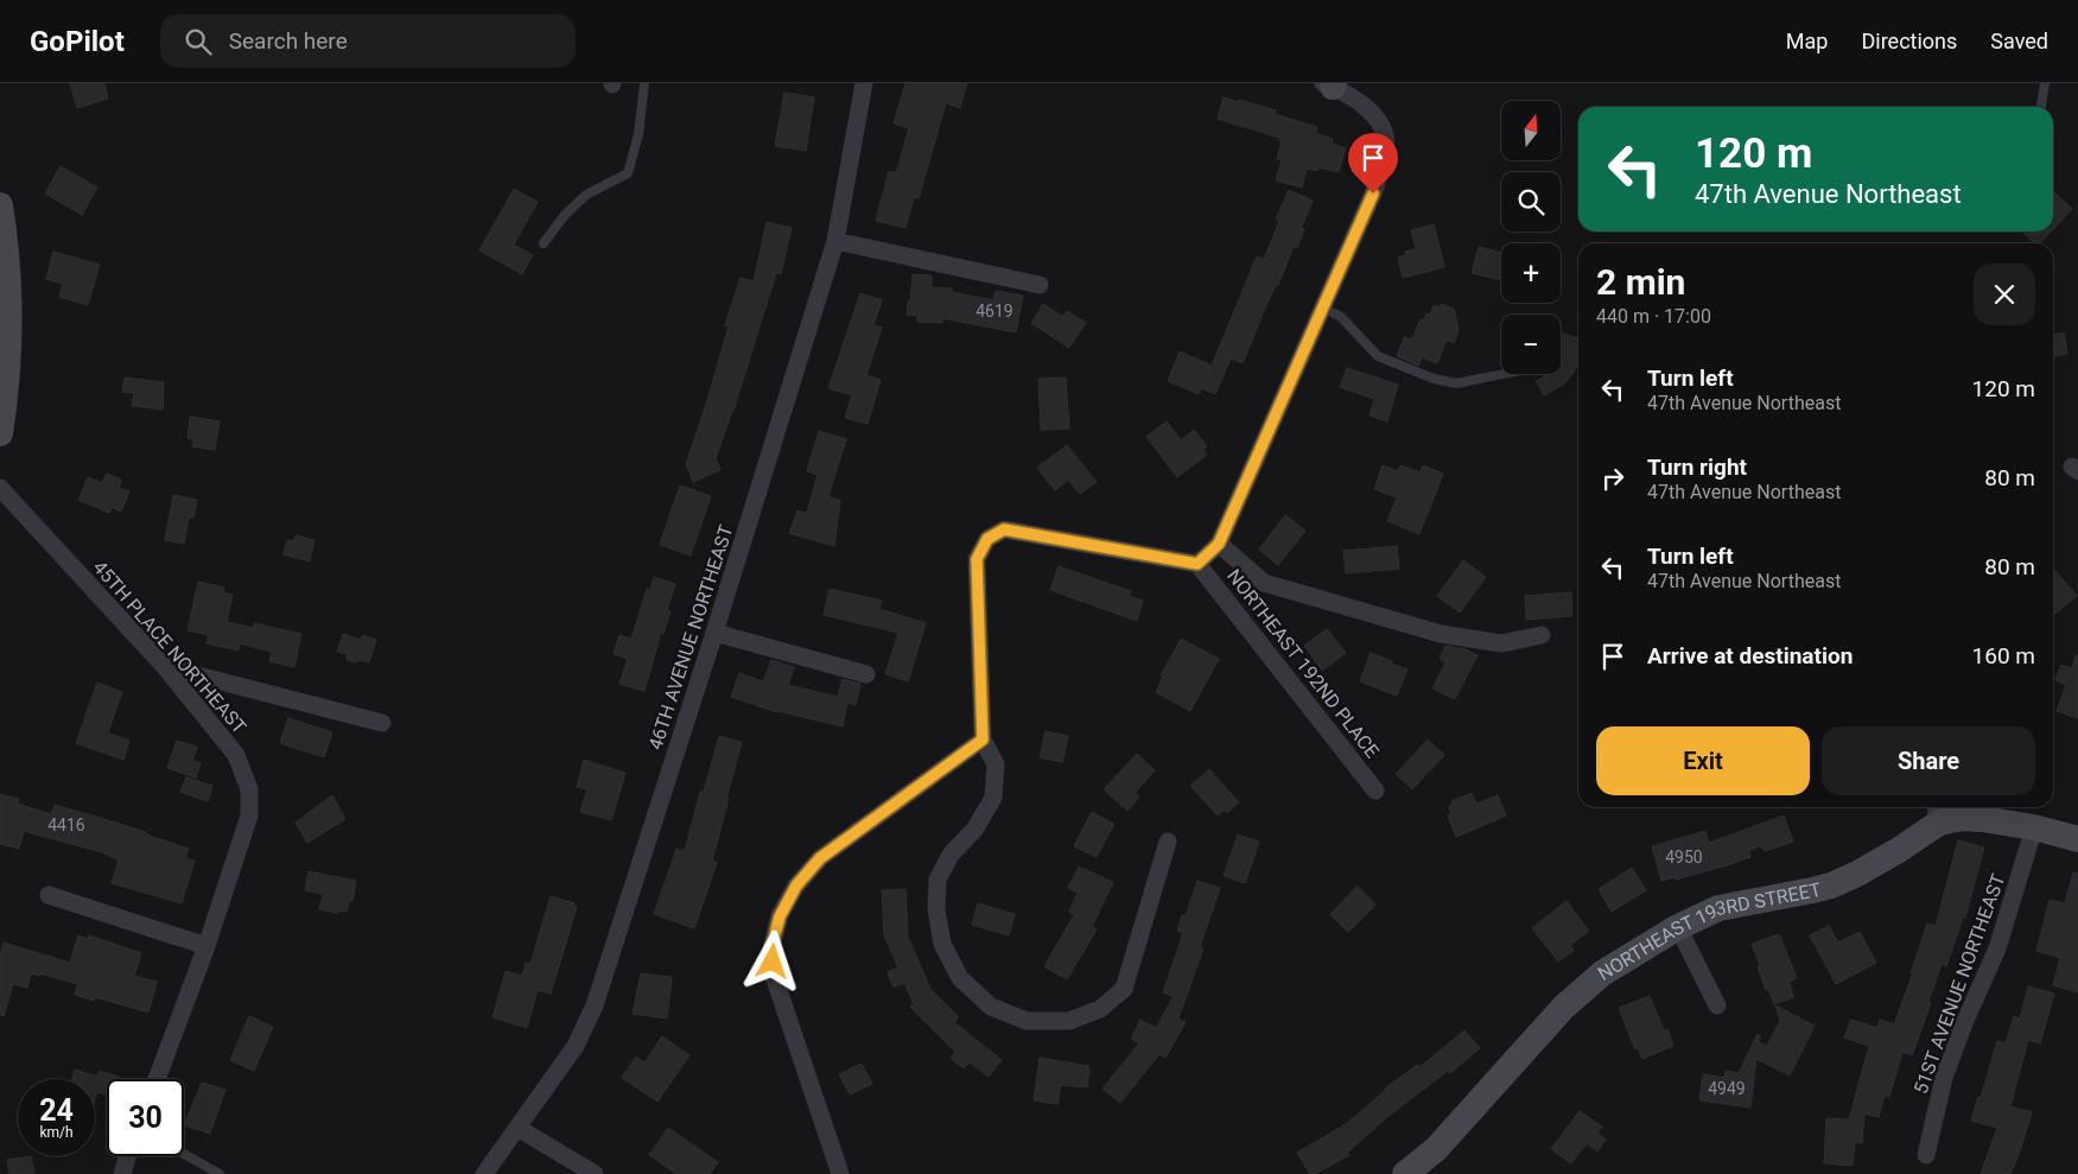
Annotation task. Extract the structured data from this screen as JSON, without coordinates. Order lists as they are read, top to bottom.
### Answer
{
  "streets": {
    "street": [
      "46TH AVENUE NORTHEAST",
      "45TH PLACE NORTHEAST",
      "NORTHEAST 192ND PLACE",
      "NORTHEAST 193RD STREET",
      "51ST AVENUE NORTHEAST"
    ]
  },
  "crossings": [
    ["NORTHEAST 193RD STREET", "51ST AVENUE NORTHEAST"]
  ],
  "house_numbers": [
    "4619",
    "4416",
    "4950",
    "4949"
  ],
  "north": "top",
  "page": {
    "header": "GoPilot",
    "search": "Search here",
    "nav": ["Map", "Directions", "Saved"],
    "map_buttons": ["+", "−"],
    "turn": ["120 m", "47th Avenue Northeast"],
    "heading": ["2 min", "440 m · 17:00"],
    "list": [
      {
        "name": "Turn left",
        "note": "47th Avenue Northeast",
        "value": "120 m"
      },
      {
        "name": "Turn right",
        "note": "47th Avenue Northeast",
        "value": "80 m"
      },
      {
        "name": "Turn left",
        "note": "47th Avenue Northeast",
        "value": "80 m"
      },
      {
        "name": "Arrive at destination",
        "value": "160 m"
      }
    ],
    "buttons": ["Exit", "Share"],
    "speed": "24 km/h",
    "limit": "30"
  }
}
